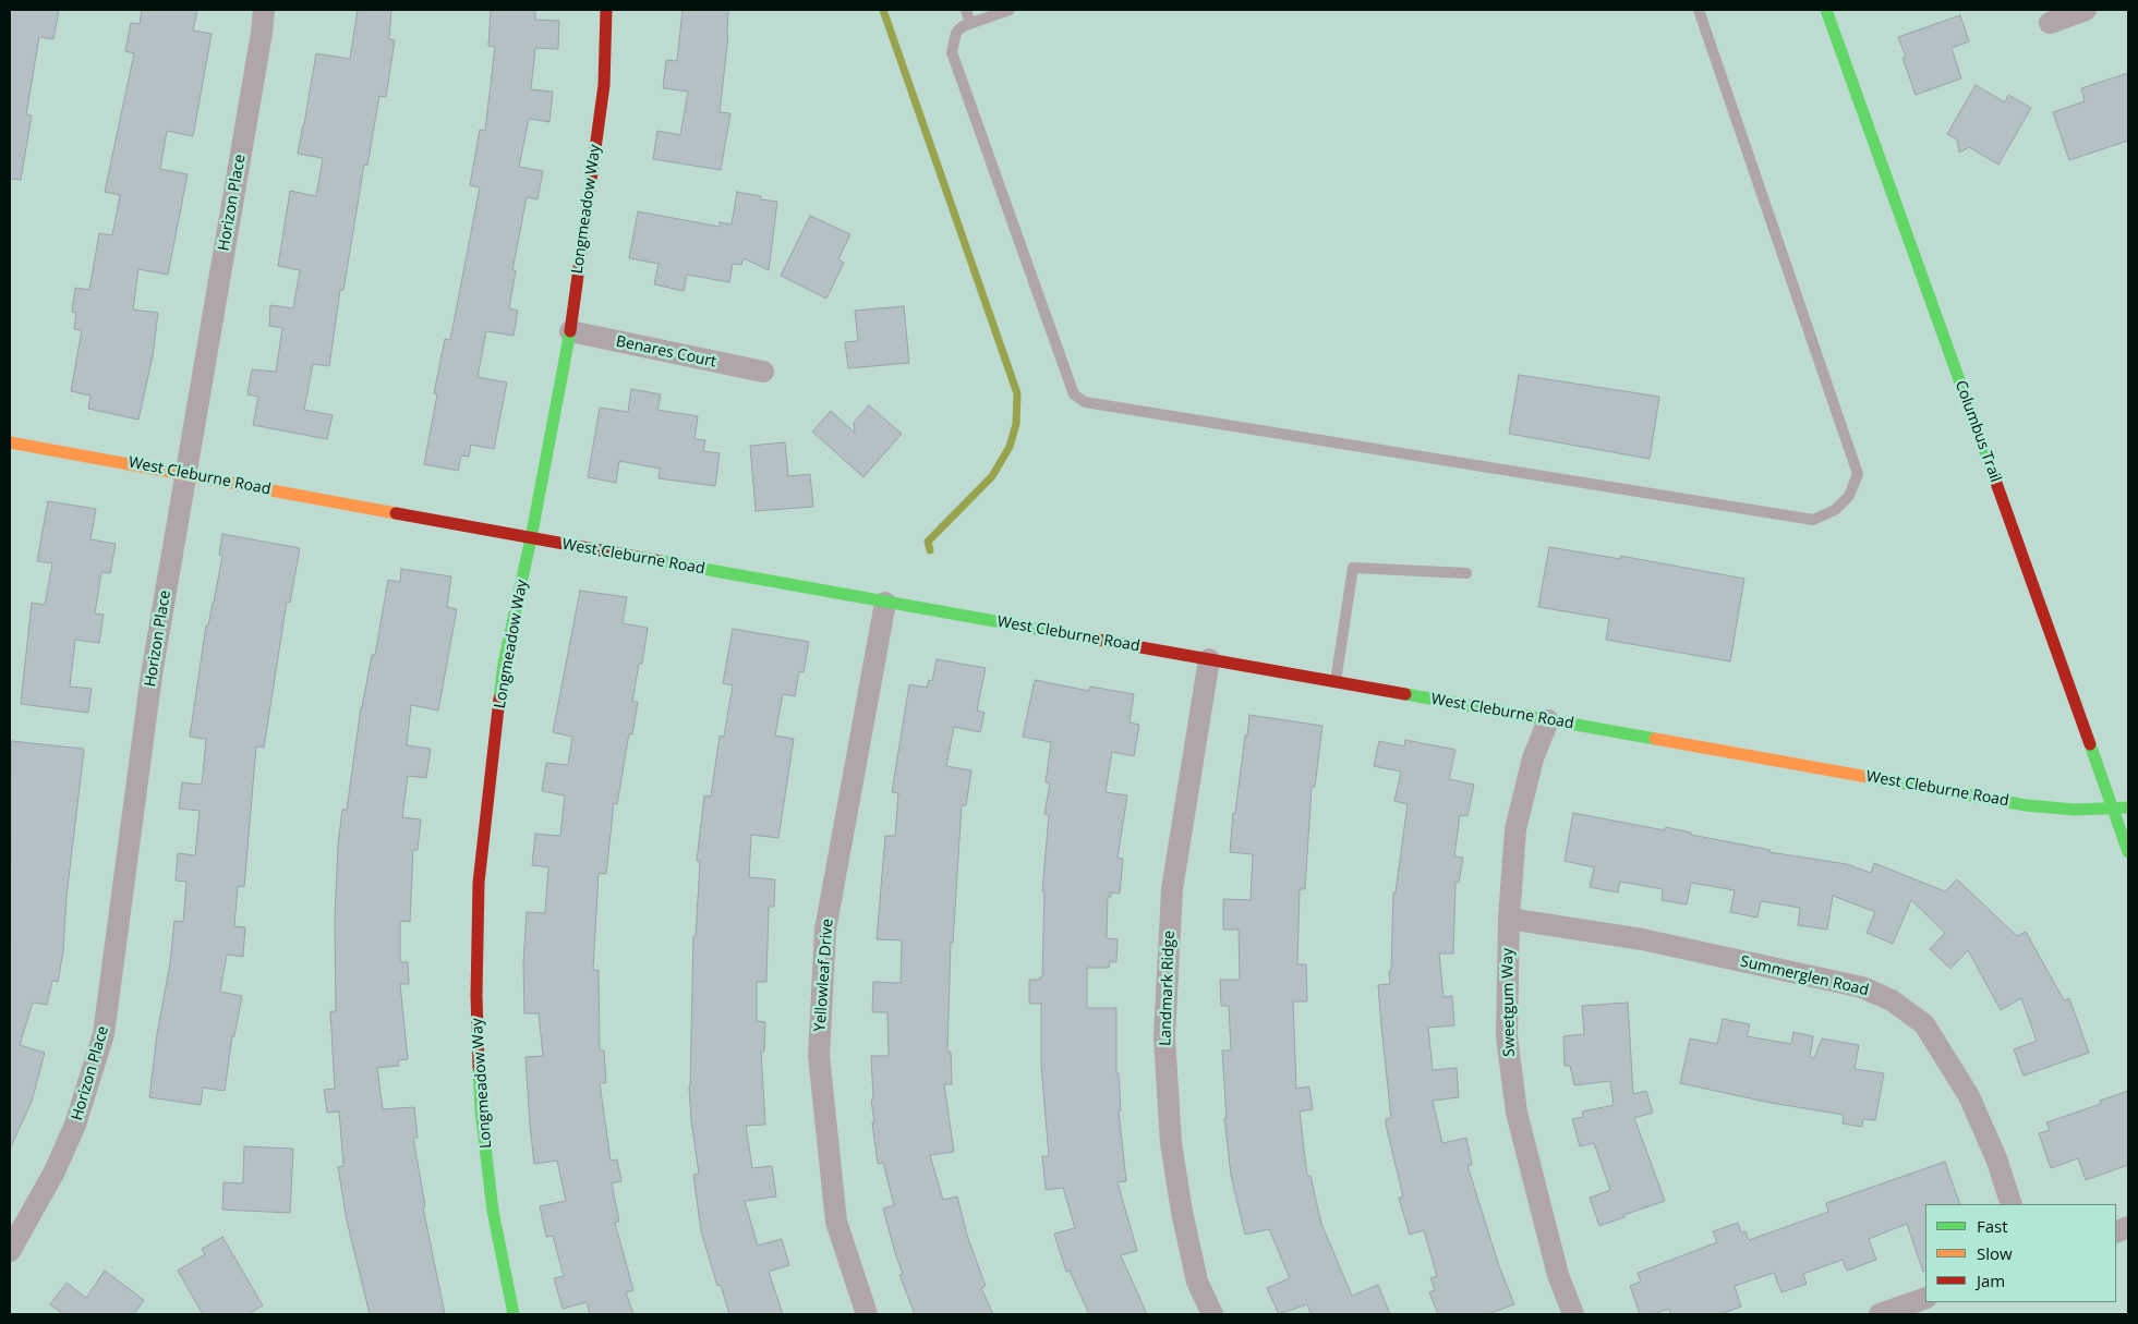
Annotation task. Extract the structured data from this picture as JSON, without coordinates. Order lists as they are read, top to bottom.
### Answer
{
  "streets": {
    "street": [
      "Horizon Place",
      "Longmeadow Way",
      "Benares Court",
      "Columbus Trail",
      "West Cleburne Road",
      "Yellowleaf Drive",
      "Summerglen Road",
      "Landmark Ridge",
      "Sweetgum Way"
    ]
  },
  "crossings": [
    ["Horizon Place", "West Cleburne Road"],
    ["Longmeadow Way", "Benares Court"],
    ["Longmeadow Way", "West Cleburne Road"],
    ["Columbus Trail", "West Cleburne Road"],
    ["West Cleburne Road", "Yellowleaf Drive"],
    ["West Cleburne Road", "Landmark Ridge"],
    ["West Cleburne Road", "Sweetgum Way"],
    ["Summerglen Road", "Sweetgum Way"]
  ],
  "legend": ["Fast", "Slow", "Jam"]
}
